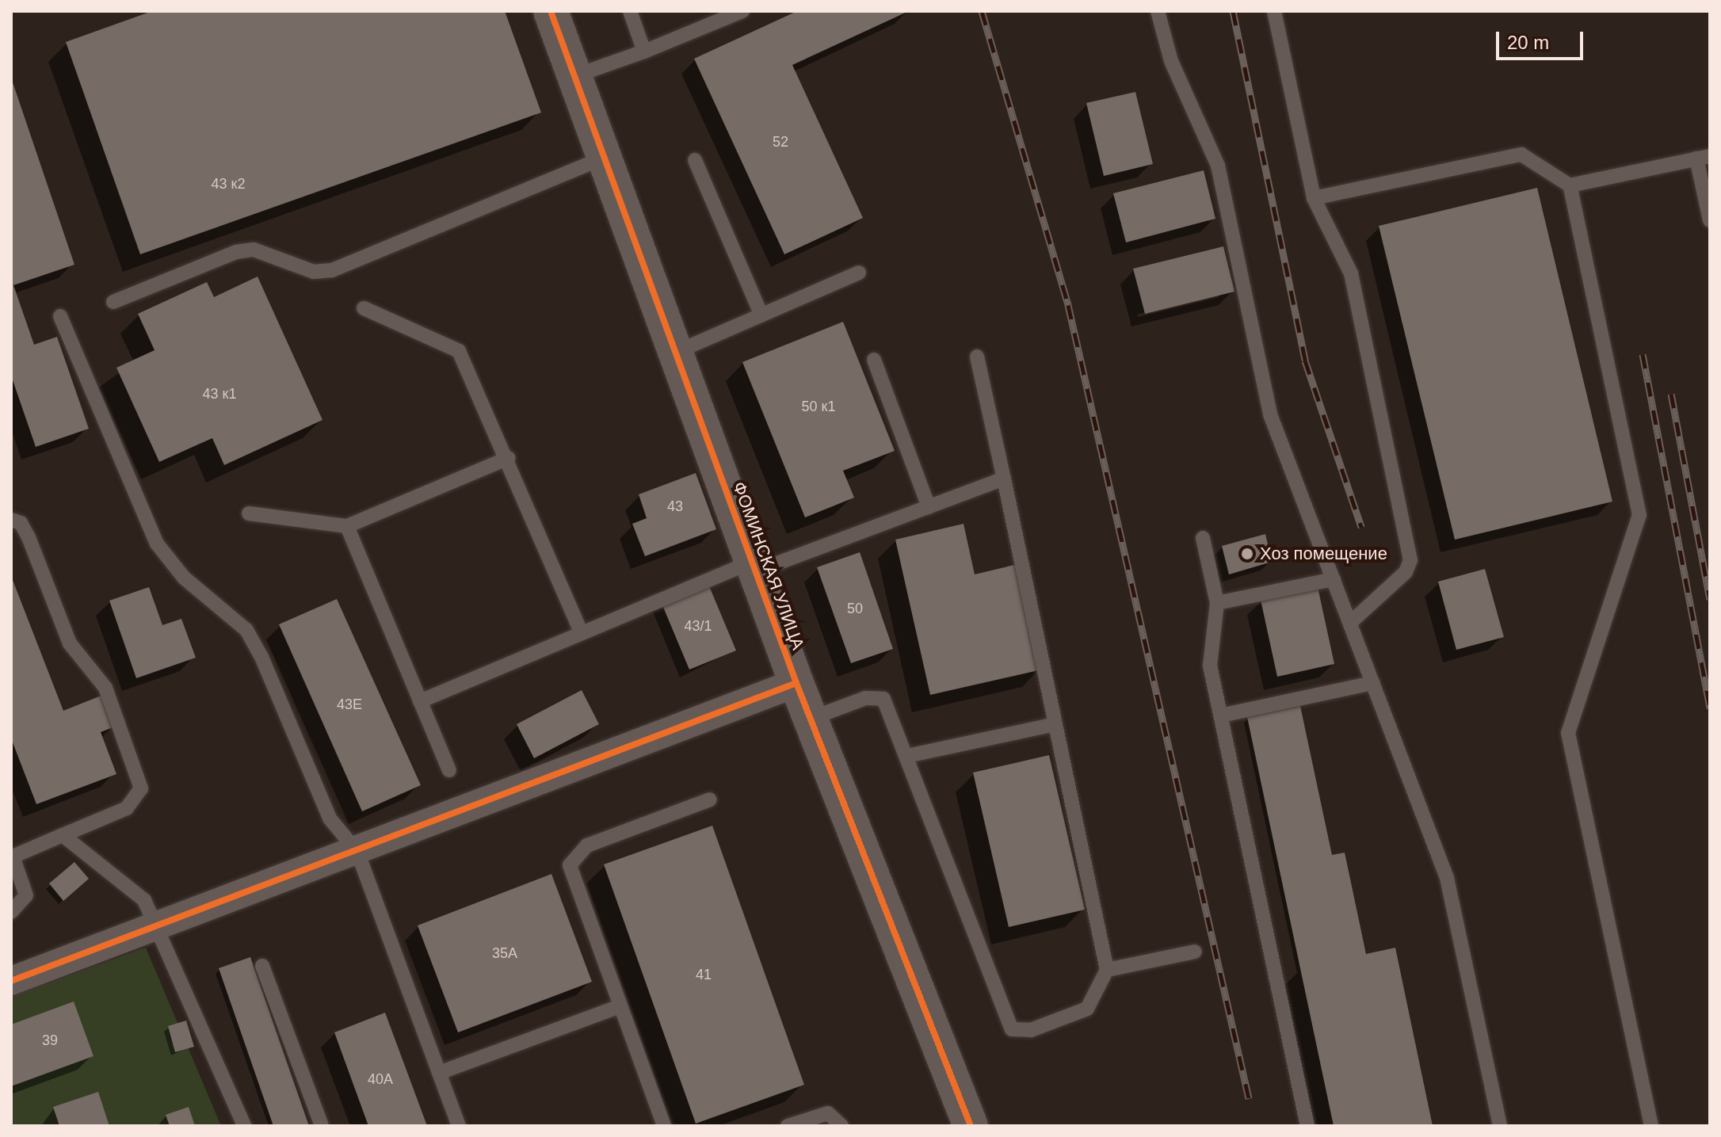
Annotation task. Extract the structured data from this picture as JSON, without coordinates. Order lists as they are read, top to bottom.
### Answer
{
  "streets": {
    "street": ["ФОМИНСКАЯ УЛИЦА"]
  },
  "places": ["Хоз помещение"],
  "house_numbers": [
    "52",
    "43 к2",
    "43 к1",
    "50 к1",
    "43",
    "50",
    "43/1",
    "43Е",
    "35А",
    "41",
    "39",
    "40А"
  ],
  "scale_bar": "20 m"
}
